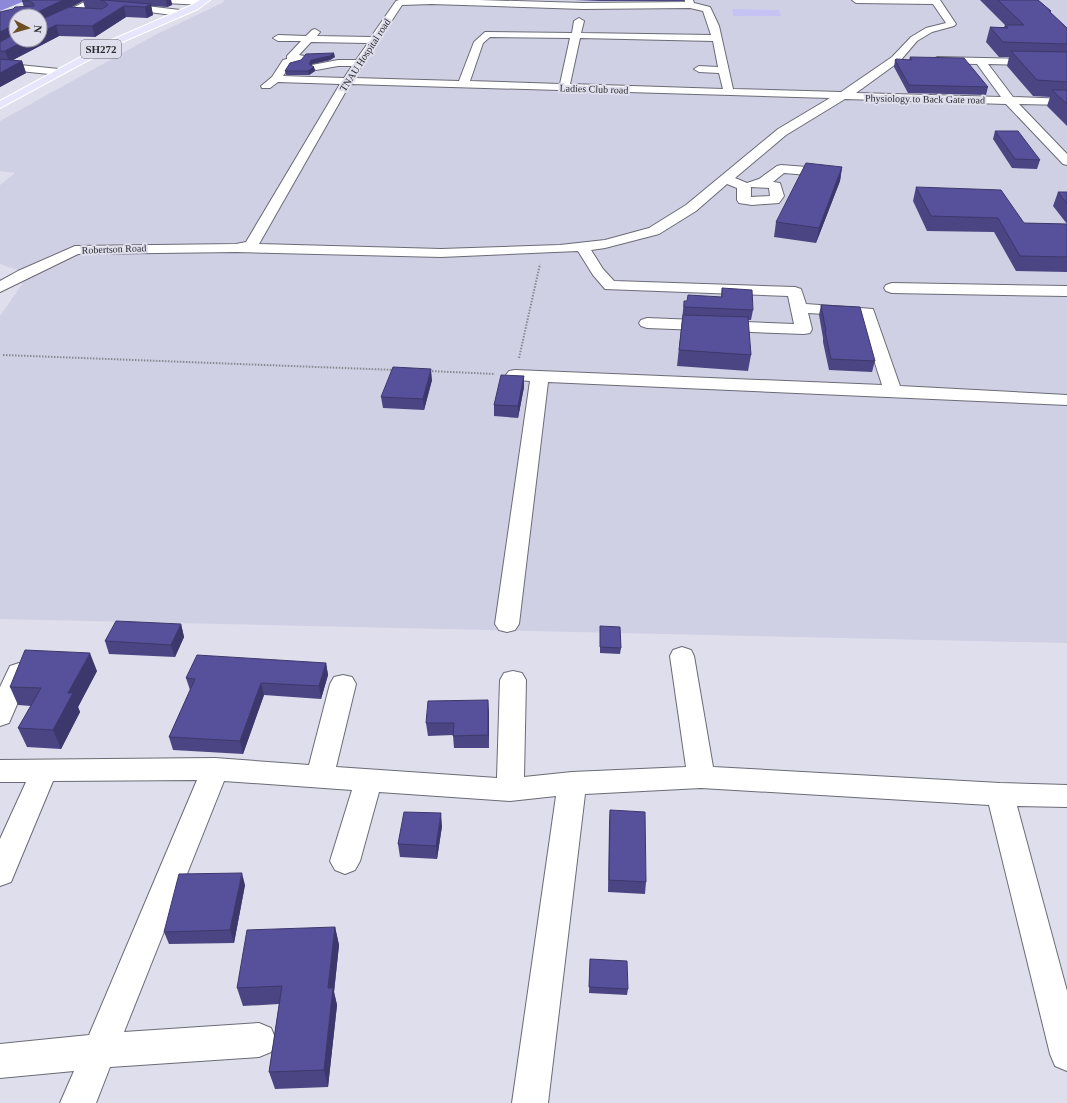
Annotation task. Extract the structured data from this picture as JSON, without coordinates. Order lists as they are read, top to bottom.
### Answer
{
  "streets": {
    "main road": ["SH272"],
    "street": [
      "TNAU Hospital road",
      "Ladies Club road",
      "Physiology to Back Gate road",
      "Robertson Road"
    ]
  },
  "crossings": [
    ["TNAU Hospital road", "Ladies Club road"],
    ["TNAU Hospital road", "Robertson Road"],
    ["Ladies Club road", "Physiology to Back Gate road"],
    ["Ladies Club road", "Robertson Road"],
    ["Physiology to Back Gate road", "Robertson Road"]
  ],
  "north": "right"
}
